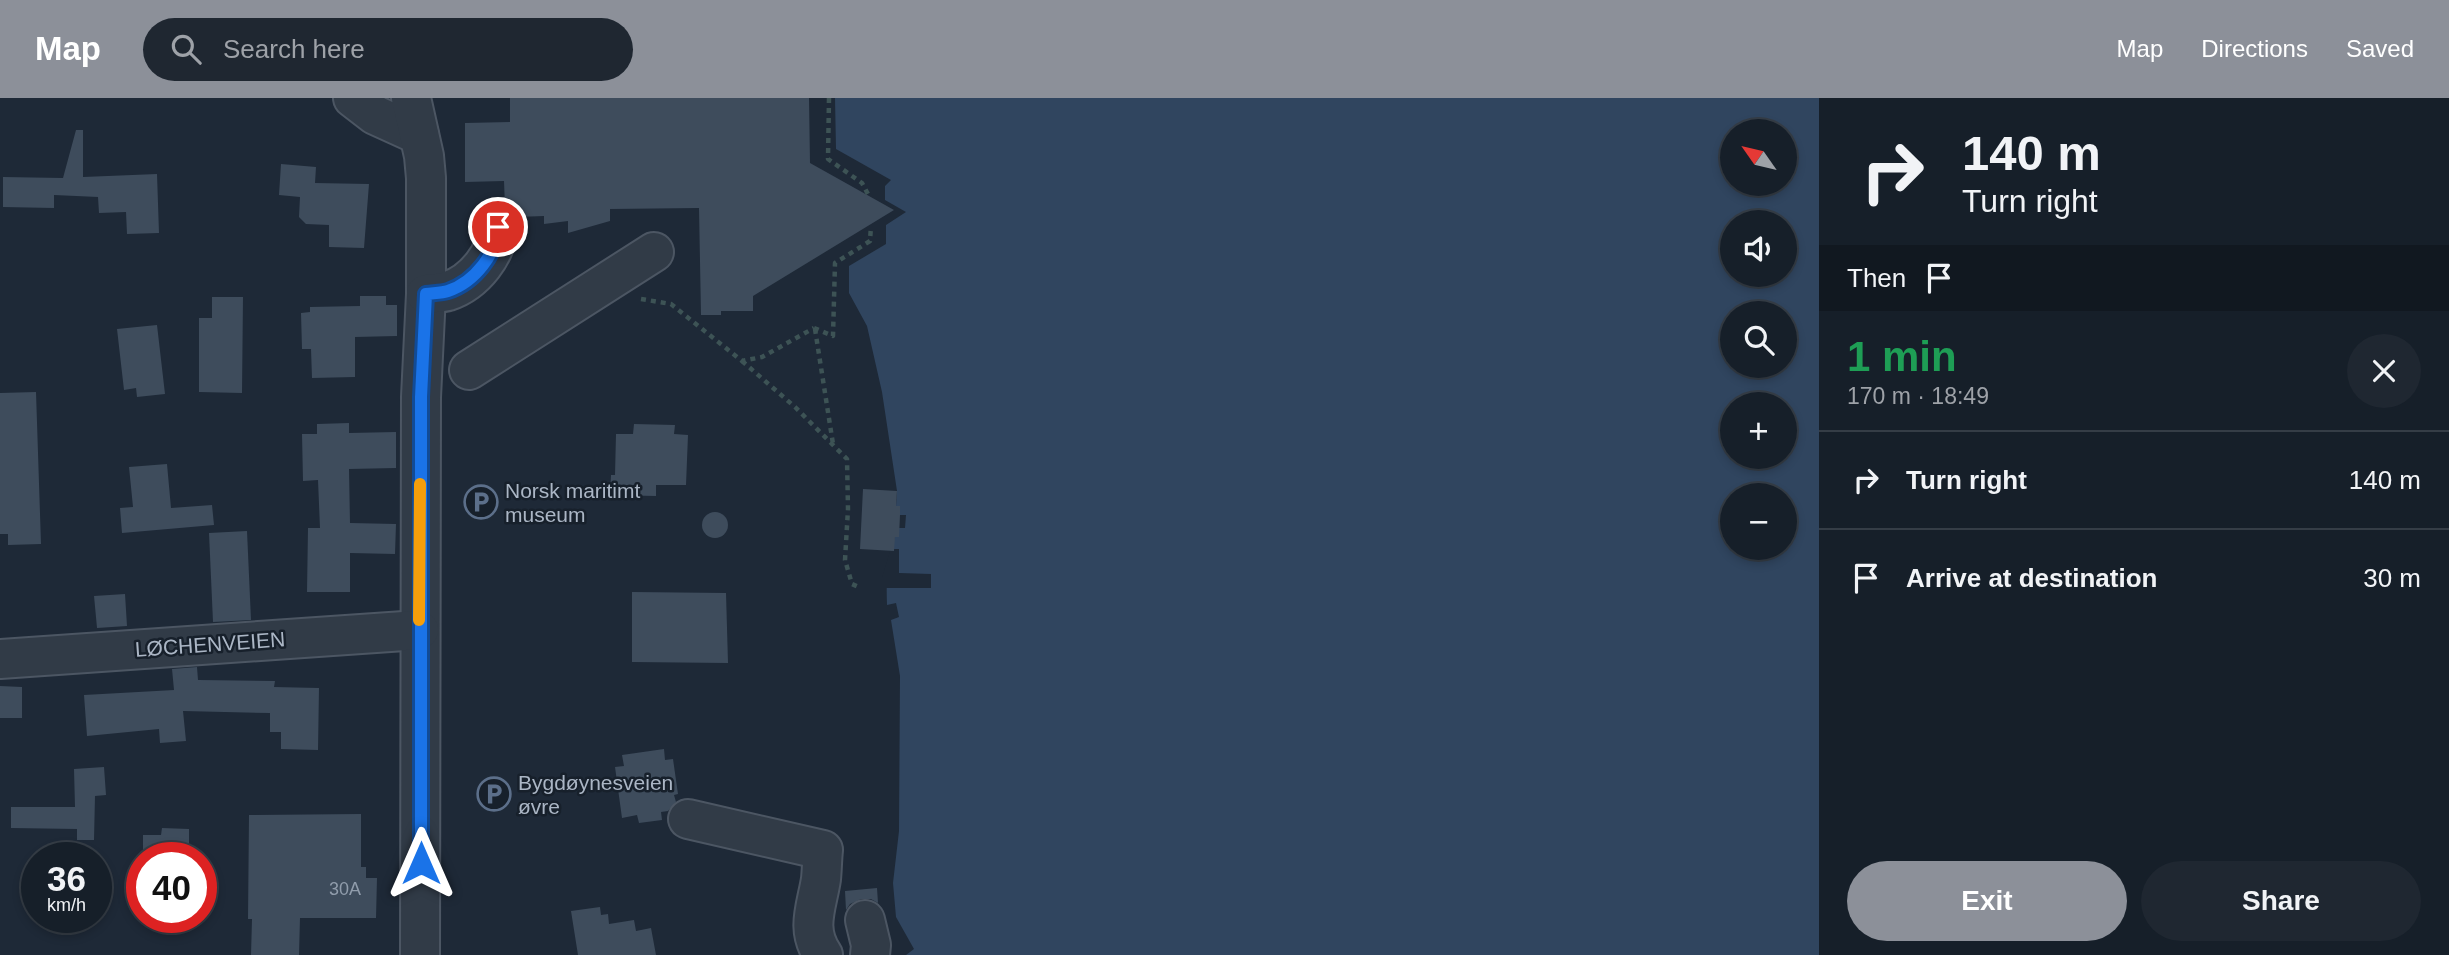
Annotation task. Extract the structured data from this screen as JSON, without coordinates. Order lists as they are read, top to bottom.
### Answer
{
  "streets": {
    "street": ["LØCHENVEIEN"]
  },
  "places": {
    "parking": ["Norsk maritimt museum", "Bygdøynesveien øvre"]
  },
  "house_numbers": ["30A"],
  "north": "top left",
  "page": {
    "header": "Map",
    "search": "Search here",
    "nav": ["Map", "Directions", "Saved"],
    "turn": ["140 m", "Turn right"],
    "map_buttons": ["+", "−"],
    "then": "Then",
    "heading": ["1 min", "170 m · 18:49"],
    "list": [
      {
        "name": "Turn right",
        "value": "140 m"
      },
      {
        "name": "Arrive at destination",
        "value": "30 m"
      }
    ],
    "speed": "36 km/h",
    "limit": "40",
    "buttons": ["Exit", "Share"]
  }
}
